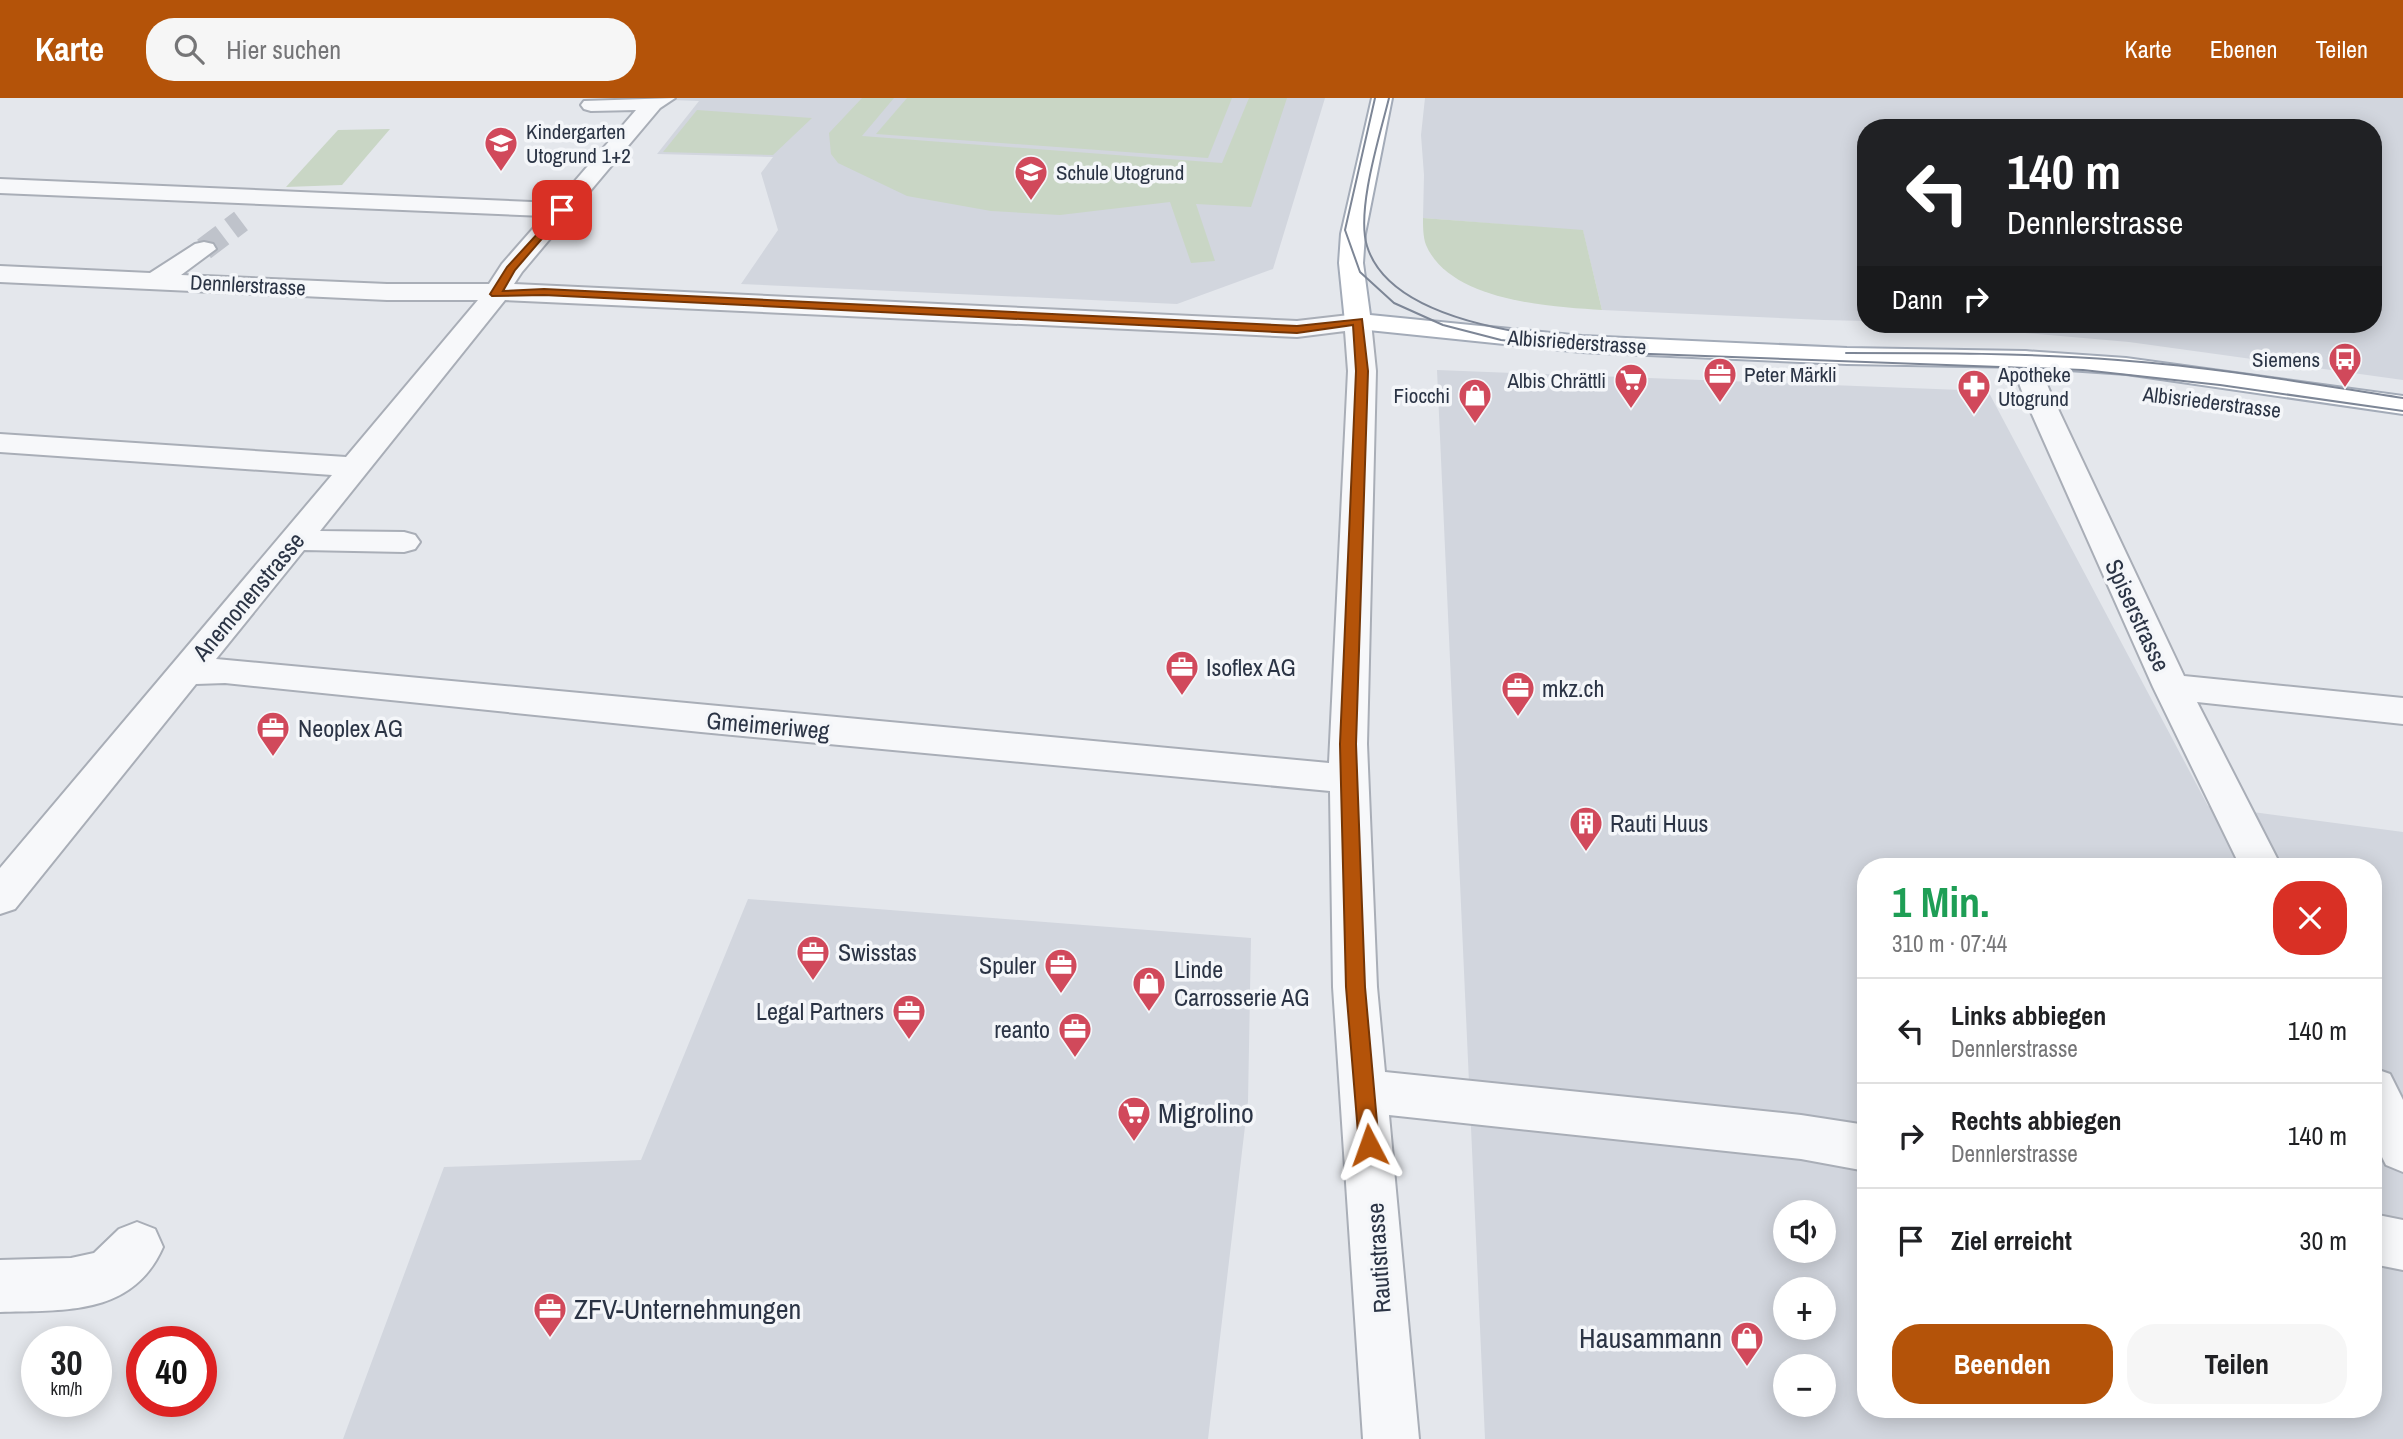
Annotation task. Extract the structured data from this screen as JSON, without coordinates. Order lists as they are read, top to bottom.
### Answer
{
  "streets": {
    "main road": ["Albisriederstrasse"],
    "street": [
      "Dennlerstrasse",
      "Anemonenstrasse",
      "Spiserstrasse",
      "Gmeimeriweg",
      "Rautistrasse"
    ]
  },
  "crossings": [
    ["Dennlerstrasse", "Albisriederstrasse"],
    ["Dennlerstrasse", "Anemonenstrasse"],
    ["Dennlerstrasse", "Rautistrasse"],
    ["Albisriederstrasse", "Spiserstrasse"],
    ["Albisriederstrasse", "Rautistrasse"],
    ["Anemonenstrasse", "Gmeimeriweg"],
    ["Gmeimeriweg", "Rautistrasse"]
  ],
  "places": {
    "school or university": ["Kindergarten Utogrund 1+2", "Schule Utogrund"],
    "bus stop": ["Siemens"],
    "office": [
      "Peter Märkli",
      "Isoflex AG",
      "mkz.ch",
      "Neoplex AG",
      "Swisstas",
      "Spuler",
      "Legal Partners",
      "reanto",
      "ZFV-Unternehmungen"
    ],
    "supermarket": ["Albis Chrättli", "Migrolino"],
    "pharmacy": ["Apotheke Utogrund"],
    "shop": ["Fiocchi", "Linde Carrosserie AG", "Hausammann"],
    "building": ["Rauti Huus"]
  },
  "page": {
    "header": "Karte",
    "search": "Hier suchen",
    "nav": ["Karte", "Ebenen", "Teilen"],
    "turn": ["140 m", "Dennlerstrasse"],
    "then": "Dann",
    "heading": ["1 Min.", "310 m · 07:44"],
    "list": [
      {
        "name": "Links abbiegen",
        "note": "Dennlerstrasse",
        "value": "140 m"
      },
      {
        "name": "Rechts abbiegen",
        "note": "Dennlerstrasse",
        "value": "140 m"
      },
      {
        "name": "Ziel erreicht",
        "value": "30 m"
      }
    ],
    "map_buttons": ["+", "−"],
    "buttons": ["Beenden", "Teilen"],
    "speed": "30 km/h",
    "limit": "40"
  }
}
